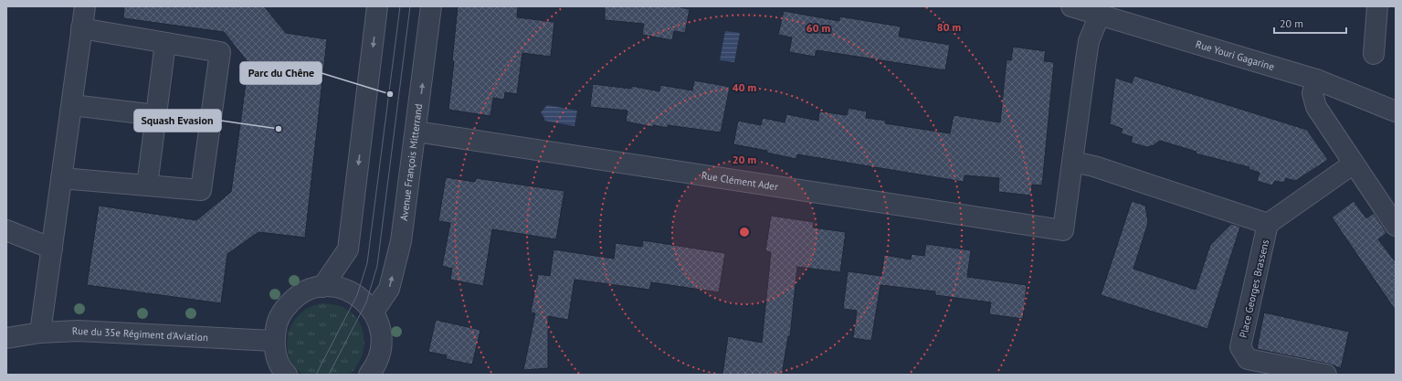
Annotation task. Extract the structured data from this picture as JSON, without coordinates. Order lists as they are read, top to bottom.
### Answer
{
  "streets": {
    "street": [
      "Rue Youri Gagarine",
      "Avenue François Mitterrand",
      "Rue Clément Ader",
      "Place Georges Brassens",
      "Rue du 35e Régiment d'Aviation"
    ]
  },
  "crossings": [
    ["Avenue François Mitterrand", "Rue Clément Ader"]
  ],
  "places": ["Parc du Chêne", "Squash Evasion"],
  "scale_bar": "20 m",
  "rings": [
    "80 m",
    "60 m",
    "40 m",
    "20 m"
  ]
}
